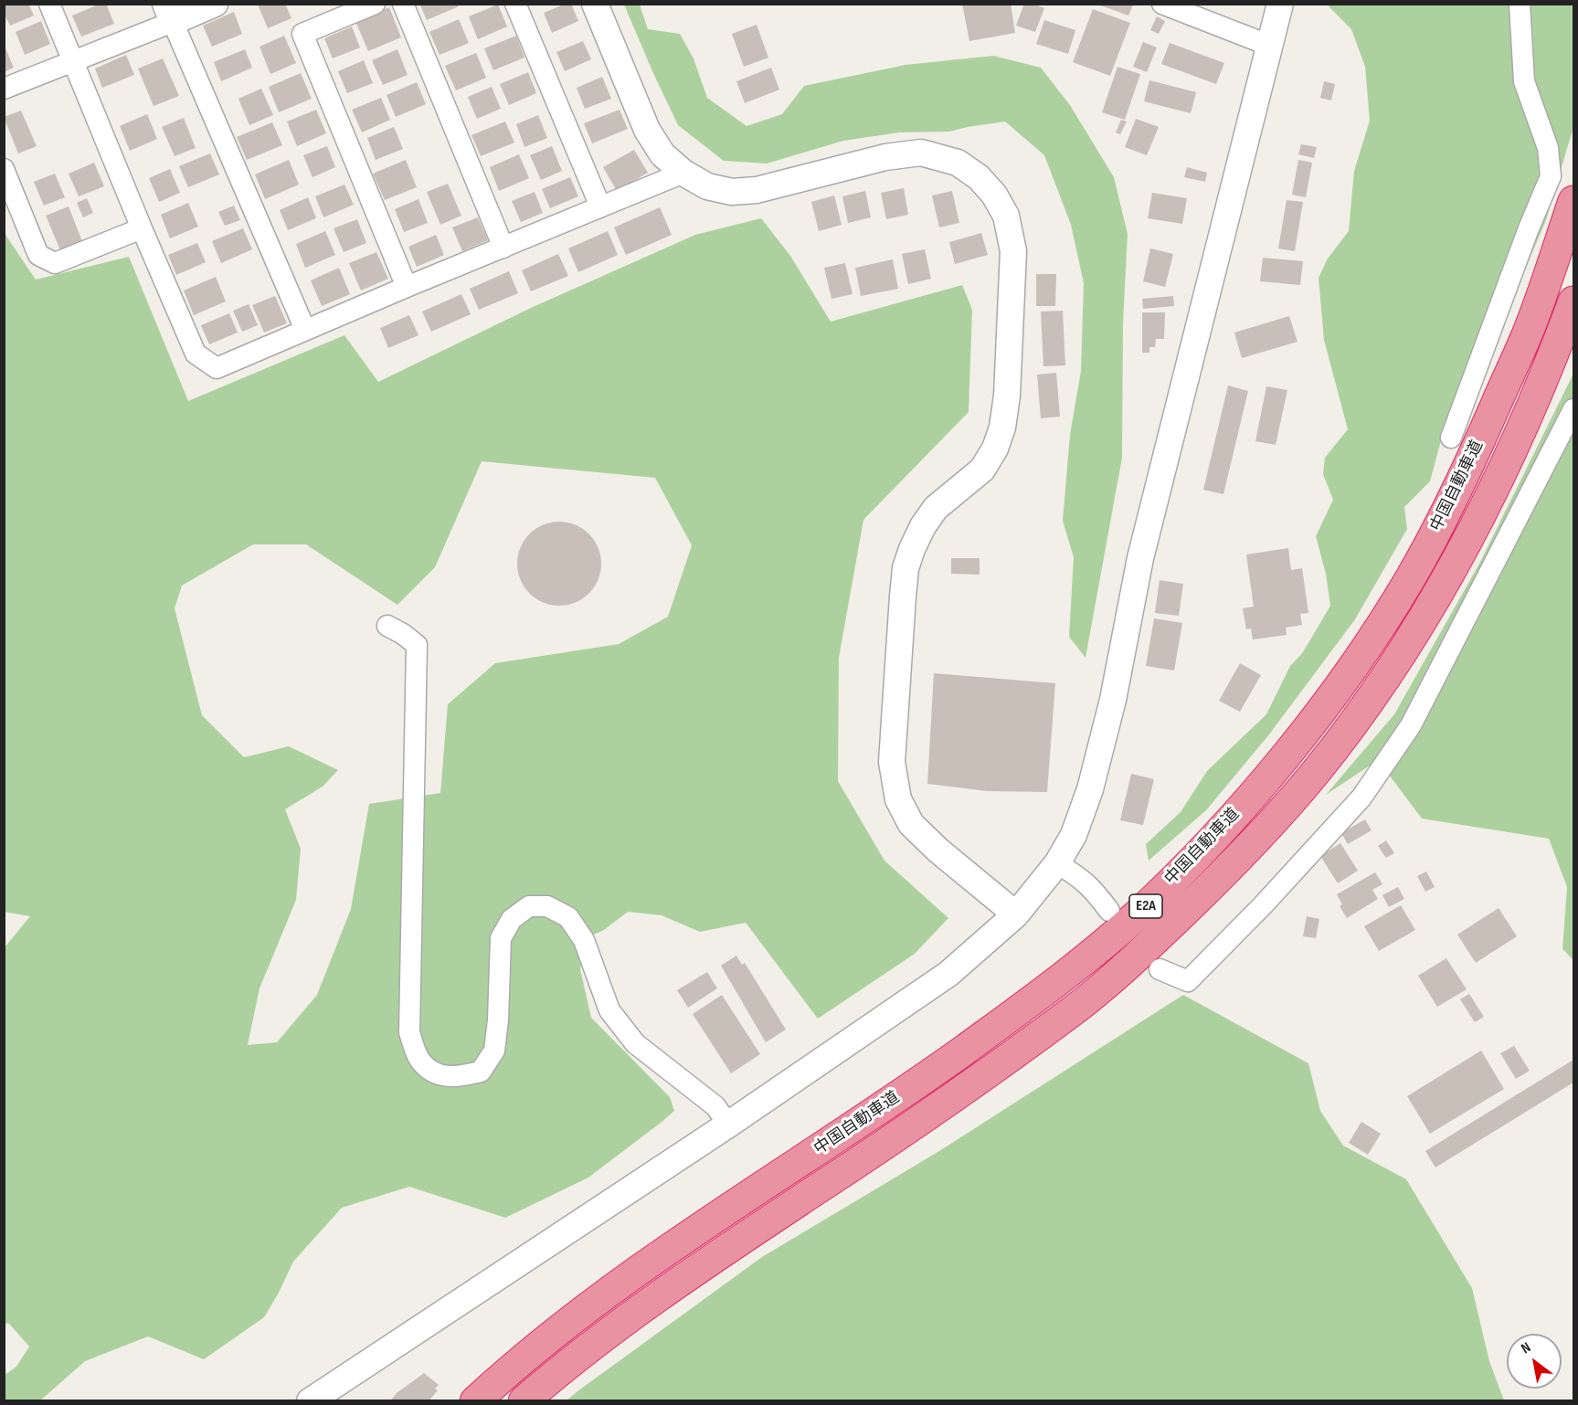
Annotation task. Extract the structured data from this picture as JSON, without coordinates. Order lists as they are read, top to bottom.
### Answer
{
  "streets": {
    "highway": ["中国自動車道", "E2A"]
  },
  "north": "top left"
}
